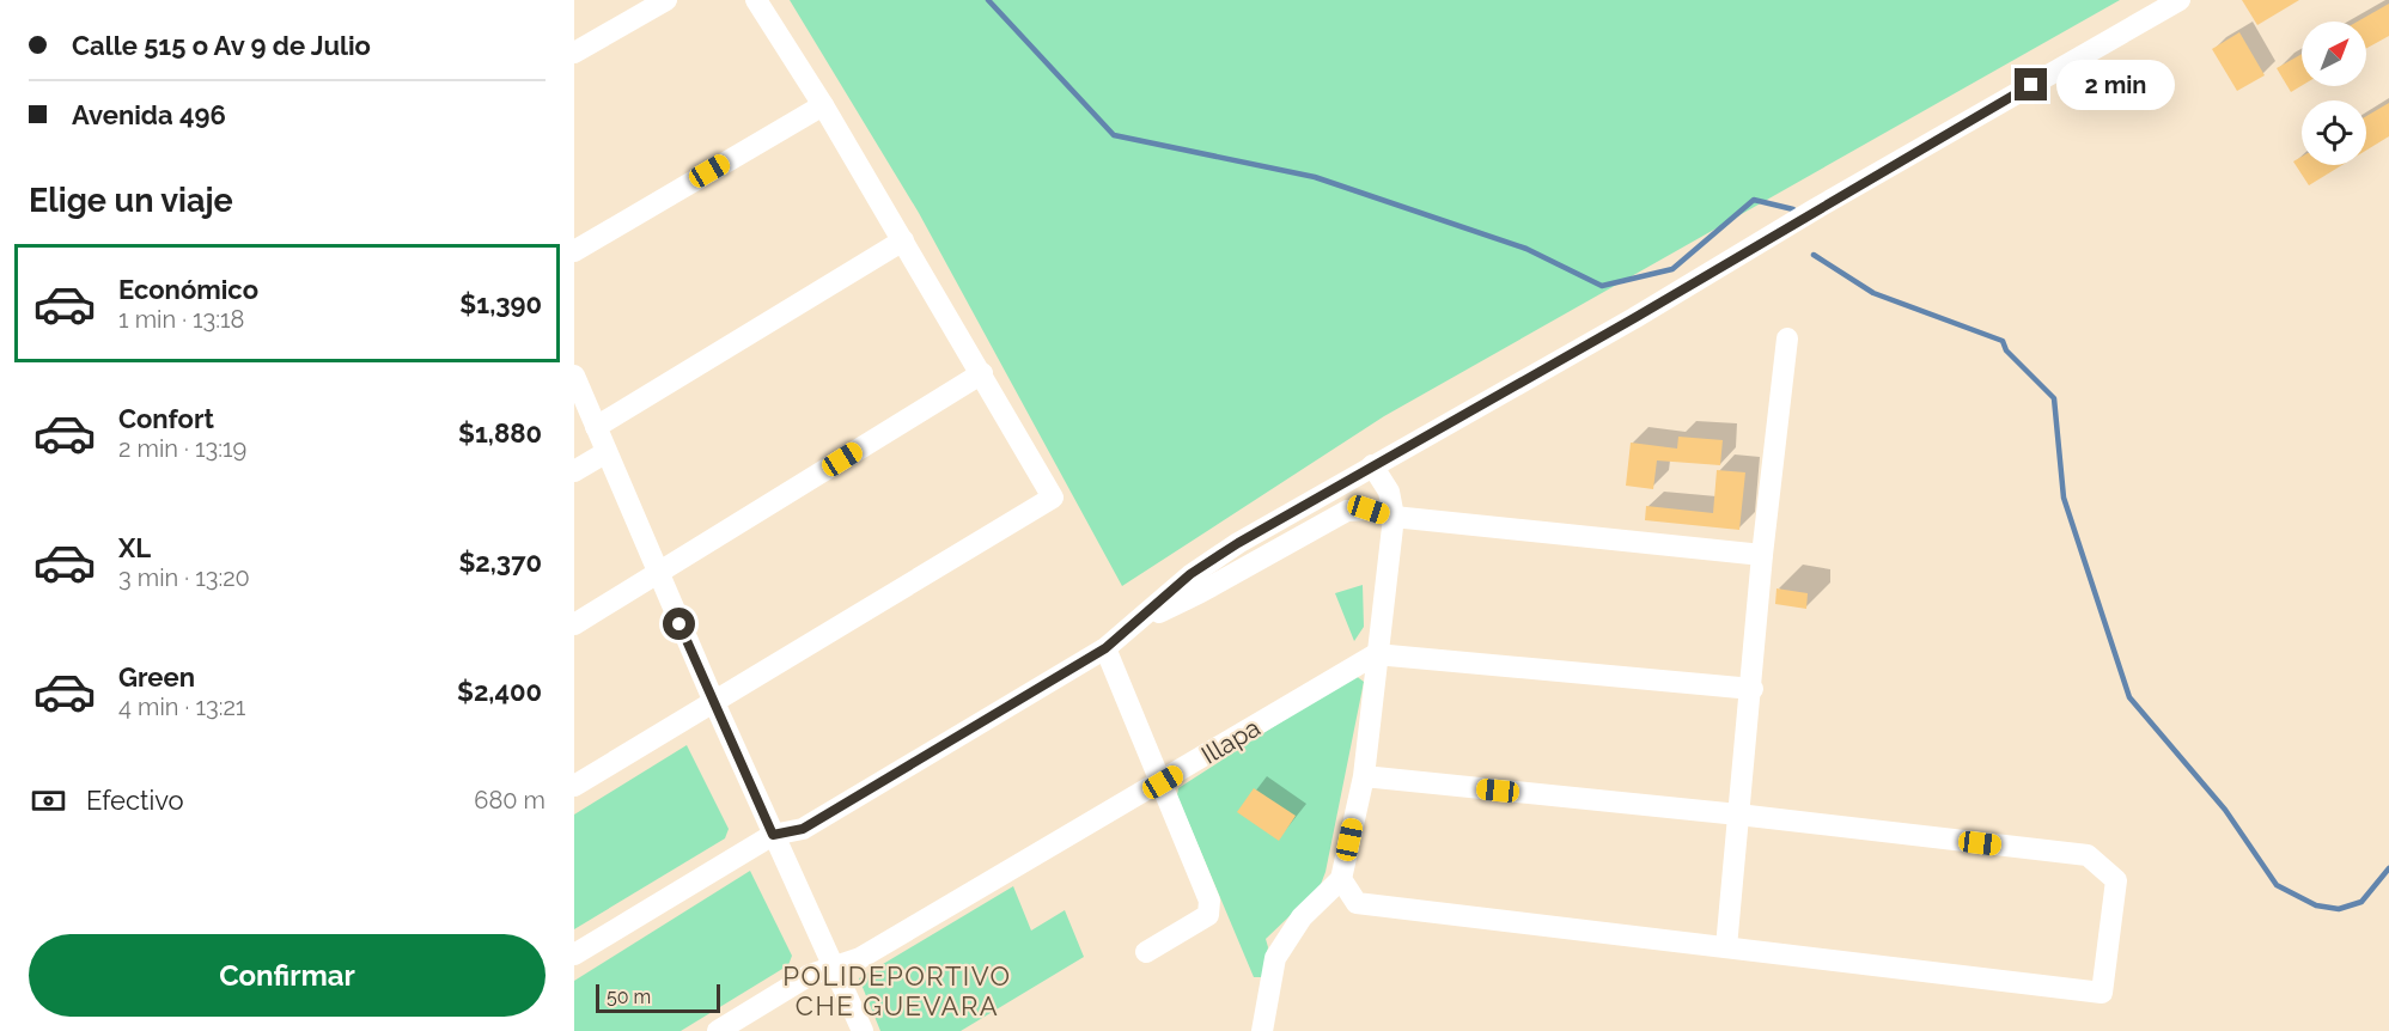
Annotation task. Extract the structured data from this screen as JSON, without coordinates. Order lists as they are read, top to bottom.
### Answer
{
  "streets": {
    "street": ["Illapa"]
  },
  "districts": ["POLIDEPORTIVO CHE GUEVARA"],
  "scale_bar": "50 m",
  "north": "top right",
  "page": {
    "banner": ["Calle 515 o Av 9 de Julio", "Avenida 496"],
    "bubble": "2 min",
    "heading": "Elige un viaje",
    "list": [
      {
        "name": "Económico",
        "note": "1 min · 13:18",
        "value": "$1,390"
      },
      {
        "name": "Confort",
        "note": "2 min · 13:19",
        "value": "$1,880"
      },
      {
        "name": "XL",
        "note": "3 min · 13:20",
        "value": "$2,370"
      },
      {
        "name": "Green",
        "note": "4 min · 13:21",
        "value": "$2,400"
      }
    ],
    "pay": ["Efectivo", "680 m"],
    "buttons": "Confirmar",
    "scale": "50 m"
  }
}
